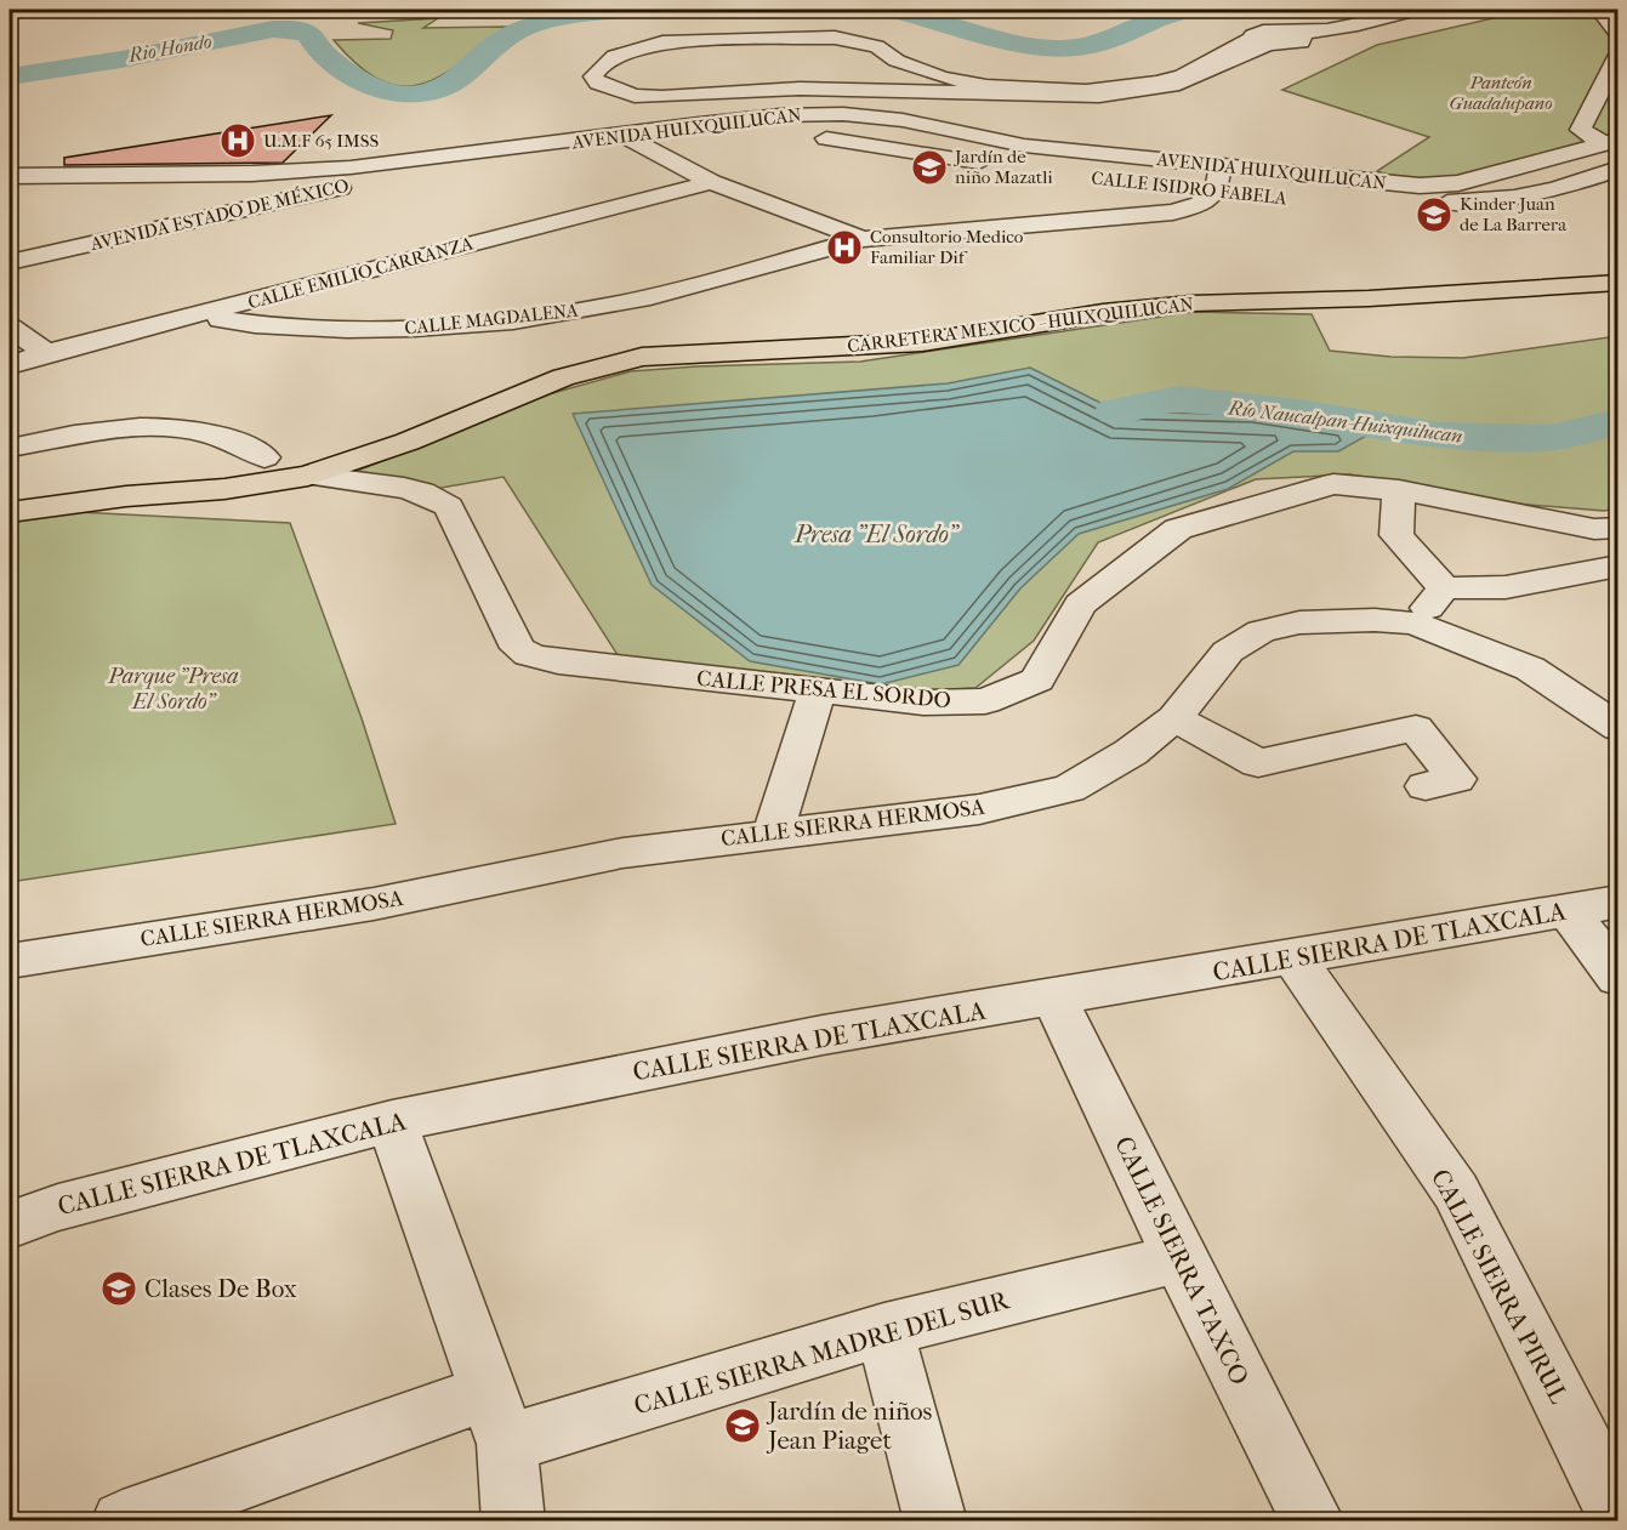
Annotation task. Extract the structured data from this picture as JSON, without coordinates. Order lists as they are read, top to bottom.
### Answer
{
  "streets": {
    "main road": ["CARRETERA MEXICO - HUIXQUILUCAN"],
    "street": [
      "AVENIDA HUIXQUILUCAN",
      "CALLE ISIDRO FABELA",
      "AVENIDA ESTADO DE MÉXICO",
      "CALLE EMILIO CARRANZA",
      "CALLE MAGDALENA",
      "CALLE PRESA EL SORDO",
      "CALLE SIERRA HERMOSA",
      "CALLE SIERRA DE TLAXCALA",
      "CALLE SIERRA TAXCO",
      "CALLE SIERRA PIRUL",
      "CALLE SIERRA MADRE DEL SUR"
    ]
  },
  "crossings": [
    ["AVENIDA HUIXQUILUCAN", "AVENIDA ESTADO DE MÉXICO"],
    ["CALLE EMILIO CARRANZA", "CALLE MAGDALENA"],
    ["CARRETERA MEXICO - HUIXQUILUCAN", "CALLE PRESA EL SORDO"],
    ["CALLE SIERRA DE TLAXCALA", "CALLE SIERRA TAXCO"],
    ["CALLE SIERRA DE TLAXCALA", "CALLE SIERRA PIRUL"],
    ["CALLE SIERRA TAXCO", "CALLE SIERRA MADRE DEL SUR"]
  ],
  "water": ["Rio Hondo", "Río Naucalpan-Huixquilucan", "Presa \"El Sordo\""],
  "parks": ["Panteón Guadalupano", "Parque \"Presa El Sordo\""],
  "places": {
    "hospital": ["U.M.F 65 IMSS", "Consultorio Medico Familiar Dif"],
    "school or university": [
      "Jardín de niño Mazatli",
      "Kinder Juan de La Barrera",
      "Clases De Box",
      "Jardín de niños Jean Piaget"
    ]
  }
}
